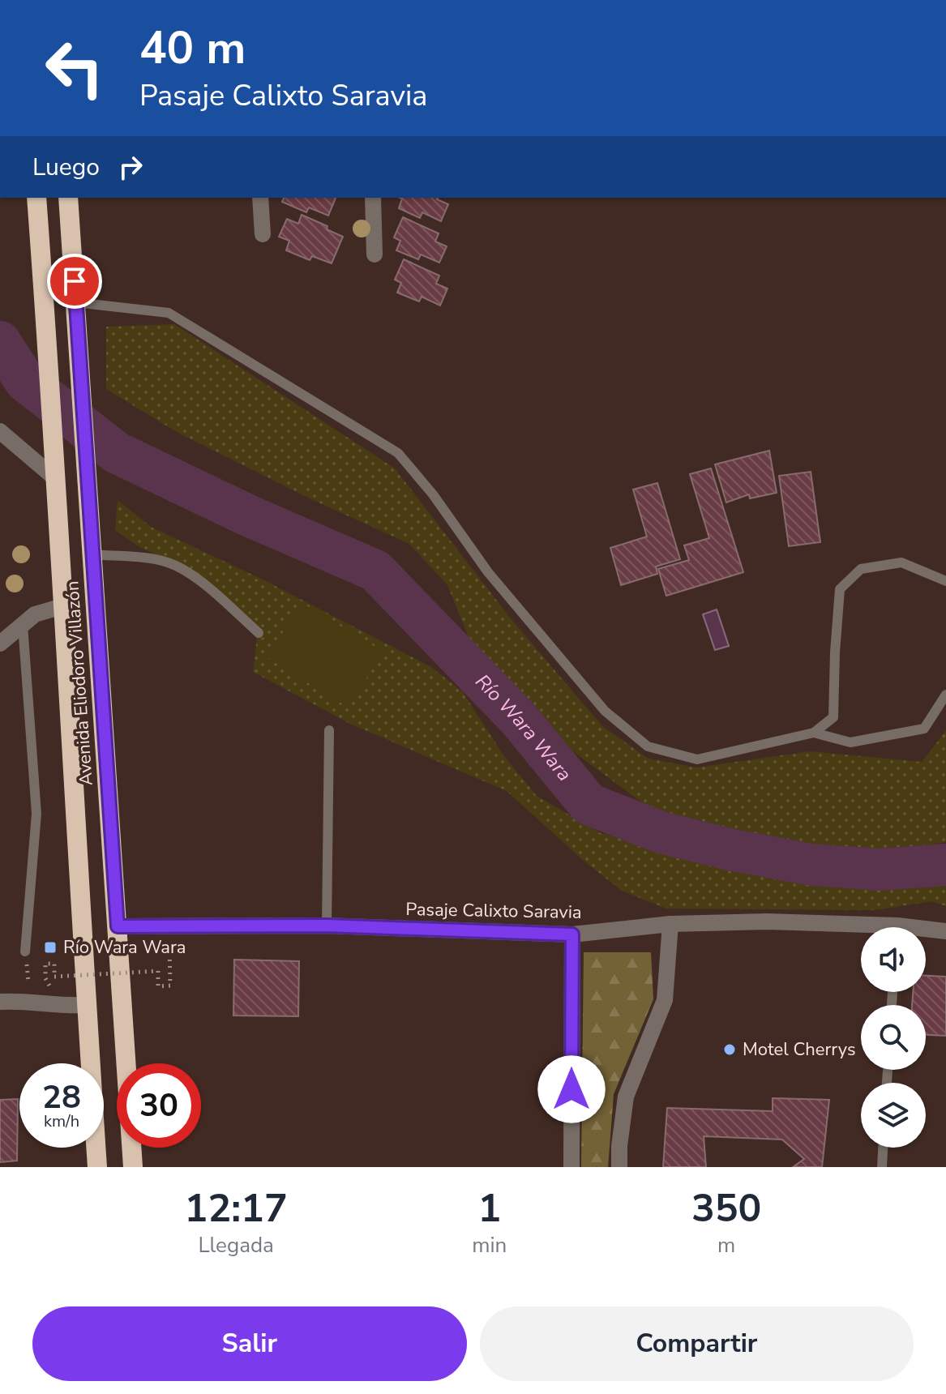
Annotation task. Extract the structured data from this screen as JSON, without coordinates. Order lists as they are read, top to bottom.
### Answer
{
  "streets": {
    "highway": ["Avenida Eliodoro Villazón"],
    "street": ["Pasaje Calixto Saravia"]
  },
  "crossings": [
    ["Avenida Eliodoro Villazón", "Pasaje Calixto Saravia"]
  ],
  "water": ["Río Wara Wara"],
  "places": {
    "transit": ["Río Wara Wara"],
    "other": ["Motel Cherrys"]
  },
  "page": {
    "turn": ["40 m", "Pasaje Calixto Saravia"],
    "then": "Luego",
    "speed": "28 km/h",
    "limit": "30",
    "eta": [
      "12:17",
      "Llegada",
      "1",
      "min",
      "350",
      "m"
    ],
    "buttons": ["Salir", "Compartir"]
  }
}
